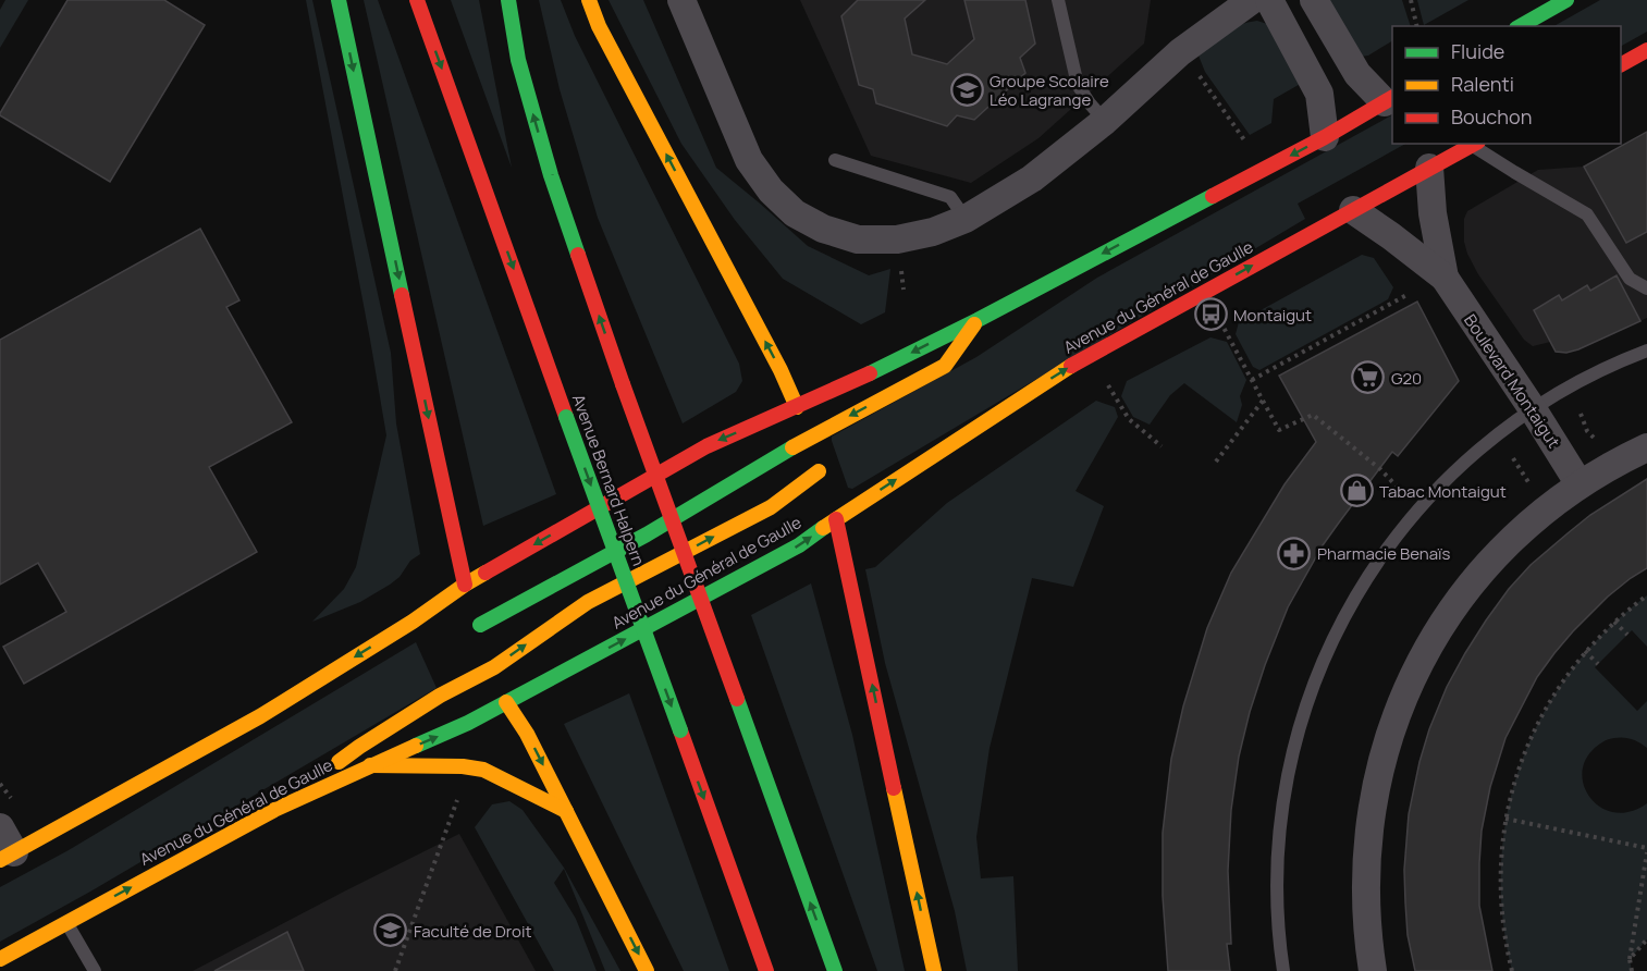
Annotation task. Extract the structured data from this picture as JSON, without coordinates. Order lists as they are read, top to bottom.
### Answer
{
  "streets": {
    "main road": ["Avenue du Général de Gaulle", "Avenue Bernard Halpern"],
    "street": ["Boulevard Montaigut"]
  },
  "crossings": [
    ["Avenue du Général de Gaulle", "Boulevard Montaigut"]
  ],
  "places": {
    "school or university": ["Groupe Scolaire Léo Lagrange", "Faculté de Droit"],
    "bus stop": ["Montaigut"],
    "supermarket": ["G20"],
    "shop": ["Tabac Montaigut"],
    "pharmacy": ["Pharmacie Benaïs"]
  },
  "legend": ["Fluide", "Ralenti", "Bouchon"]
}
